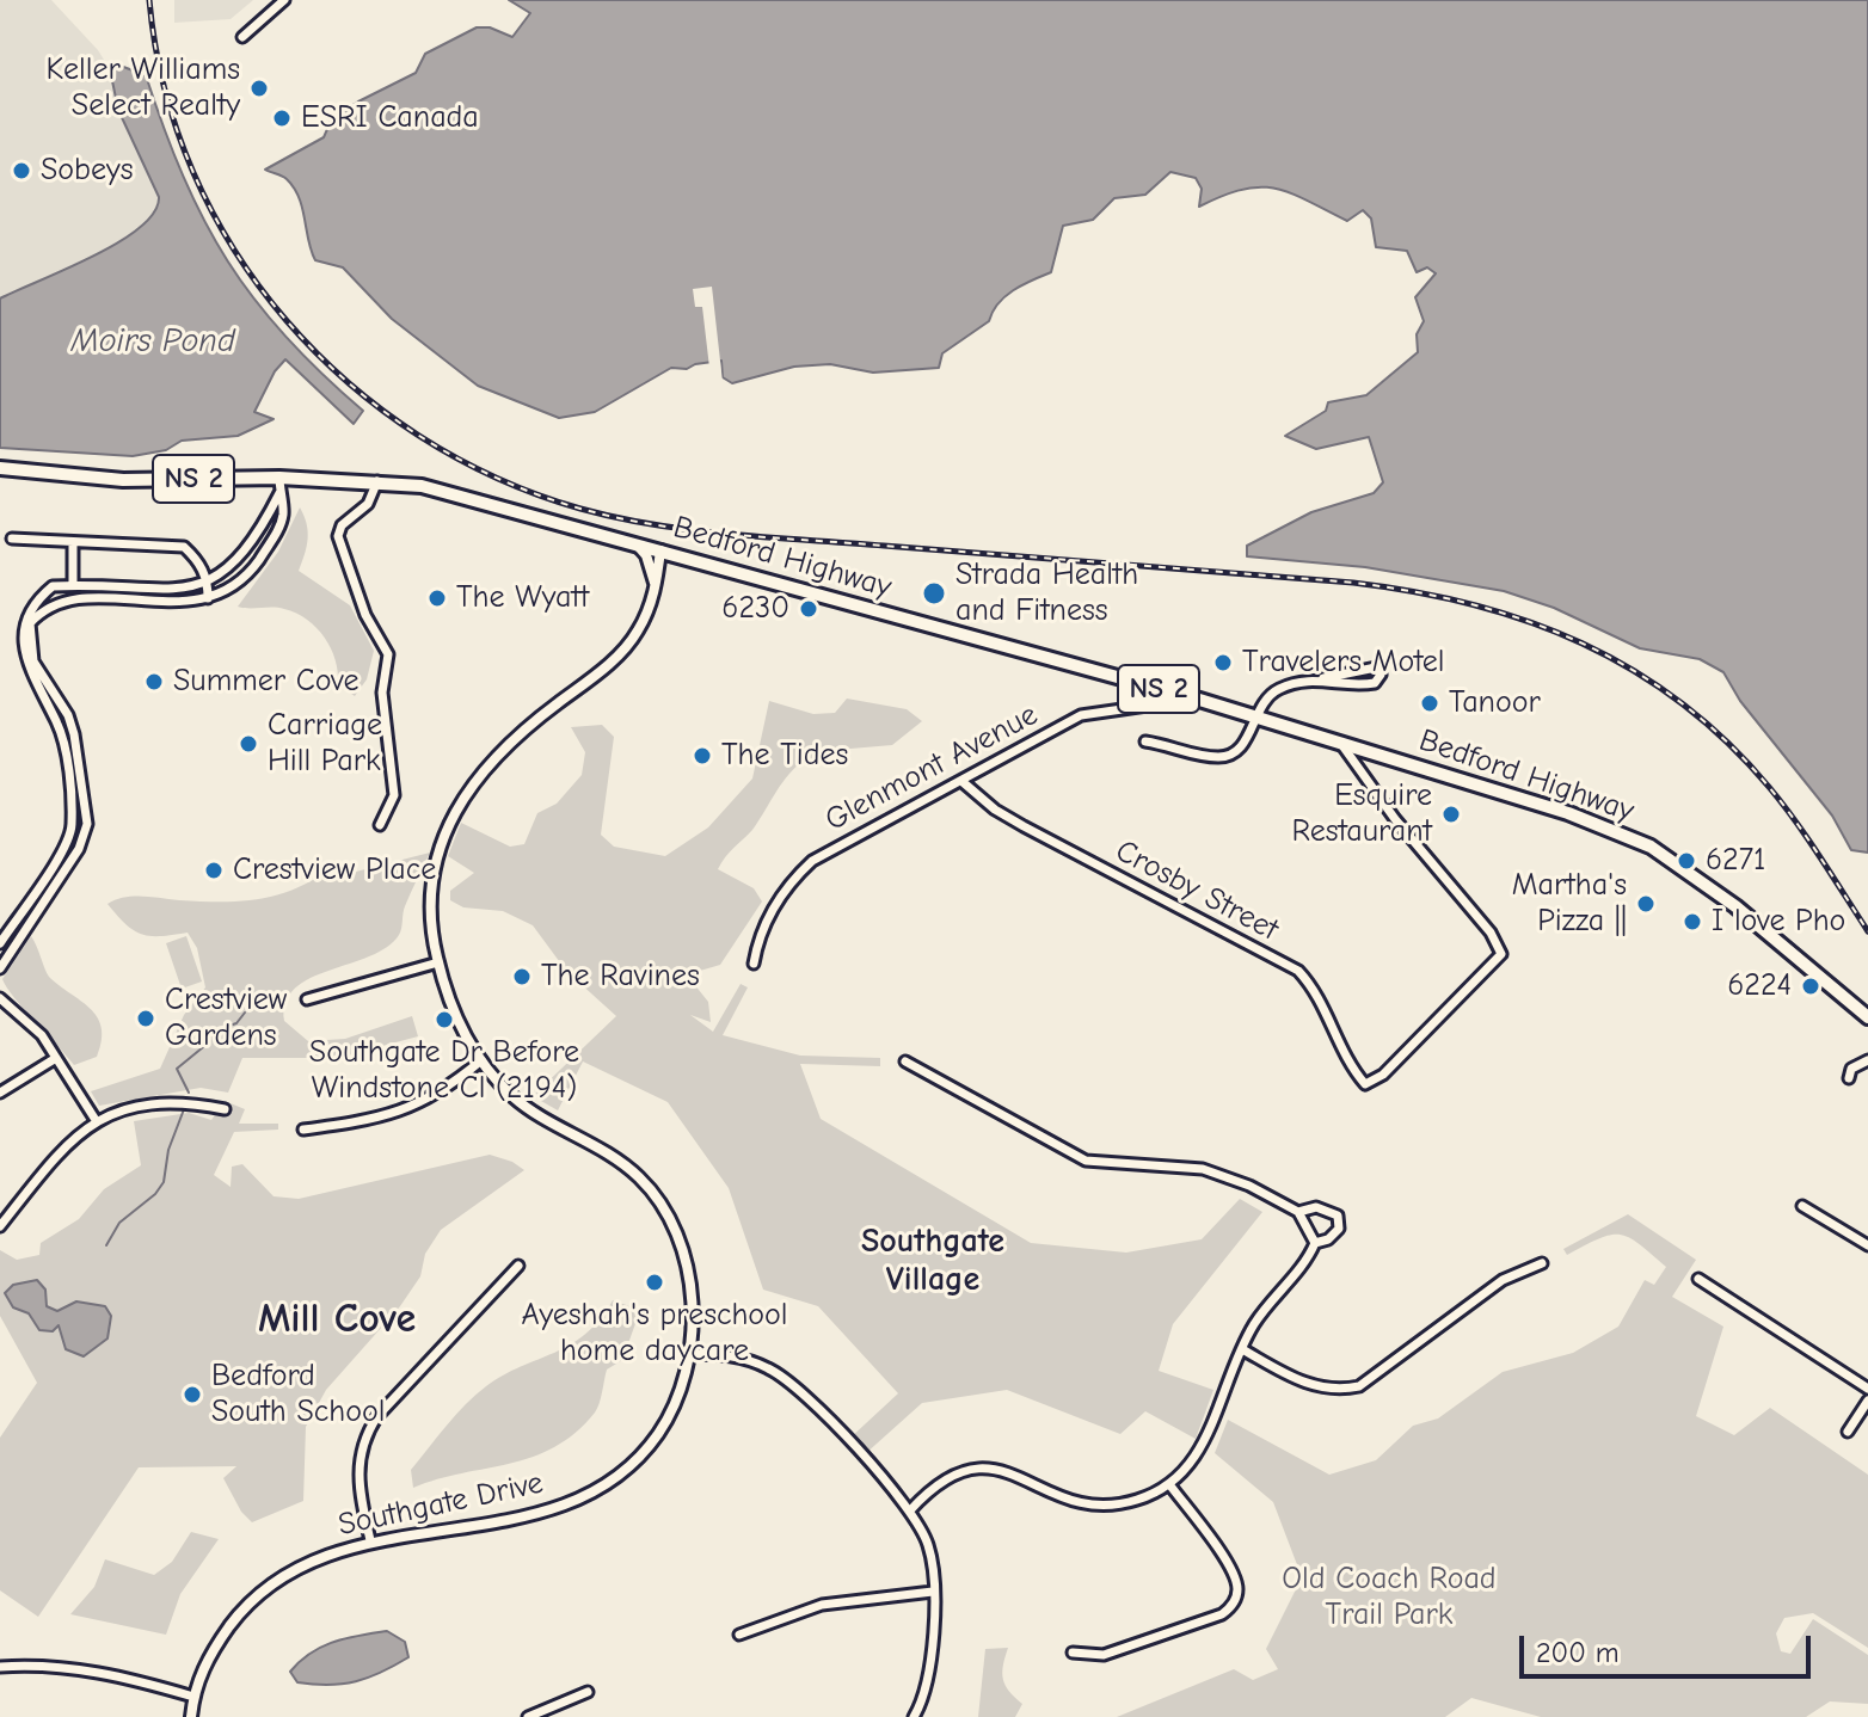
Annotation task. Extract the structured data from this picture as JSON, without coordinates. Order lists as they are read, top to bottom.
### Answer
{
  "streets": {
    "main road": ["NS 2", "Bedford Highway"],
    "street": ["Glenmont Avenue", "Crosby Street", "Southgate Drive"]
  },
  "crossings": [
    ["Bedford Highway", "Glenmont Avenue"],
    ["Bedford Highway", "Crosby Street"],
    ["Bedford Highway", "Southgate Drive"],
    ["Glenmont Avenue", "Crosby Street"]
  ],
  "districts": ["Southgate Village", "Mill Cove"],
  "water": ["Moirs Pond"],
  "parks": ["Old Coach Road Trail Park"],
  "places": [
    "Keller Williams Select Realty",
    "ESRI Canada",
    "Sobeys",
    "Strada Health and Fitness",
    "The Wyatt",
    "6230",
    "Travelers Motel",
    "Summer Cove",
    "Tanoor",
    "Carriage Hill Park",
    "The Tides",
    "Esquire Restaurant",
    "6271",
    "Crestview Place",
    "Martha's Pizza ||",
    "I love Pho",
    "The Ravines",
    "6224",
    "Crestview Gardens",
    "Southgate Dr Before Windstone Cl (2194)",
    "Ayeshah's preschool home daycare",
    "Bedford South School"
  ],
  "scale_bar": "200 m"
}
